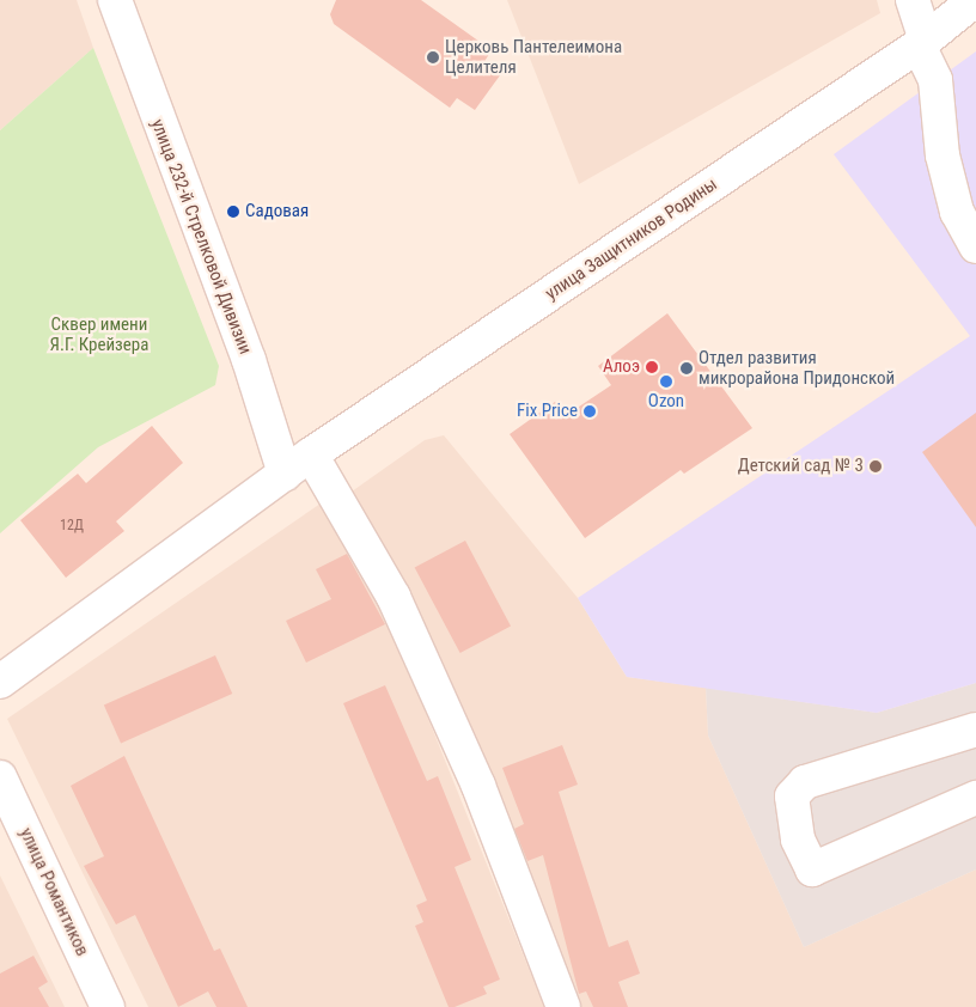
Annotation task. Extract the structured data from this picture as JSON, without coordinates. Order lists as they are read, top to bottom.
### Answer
{
  "streets": {
    "street": ["улица 232-й Стрелковой Дивизии", "улица Защитников Родины", "улица Романтиков"]
  },
  "crossings": [
    ["улица 232-й Стрелковой Дивизии", "улица Защитников Родины"]
  ],
  "parks": ["Сквер имени Я.Г. Крейзера"],
  "places": [
    "Церковь Пантелеимона Целителя",
    "Садовая",
    "Алоэ",
    "Отдел развития микрорайона Придонской",
    "Ozon",
    "Fix Price",
    "Детский сад № 3"
  ],
  "house_numbers": ["12Д"]
}
